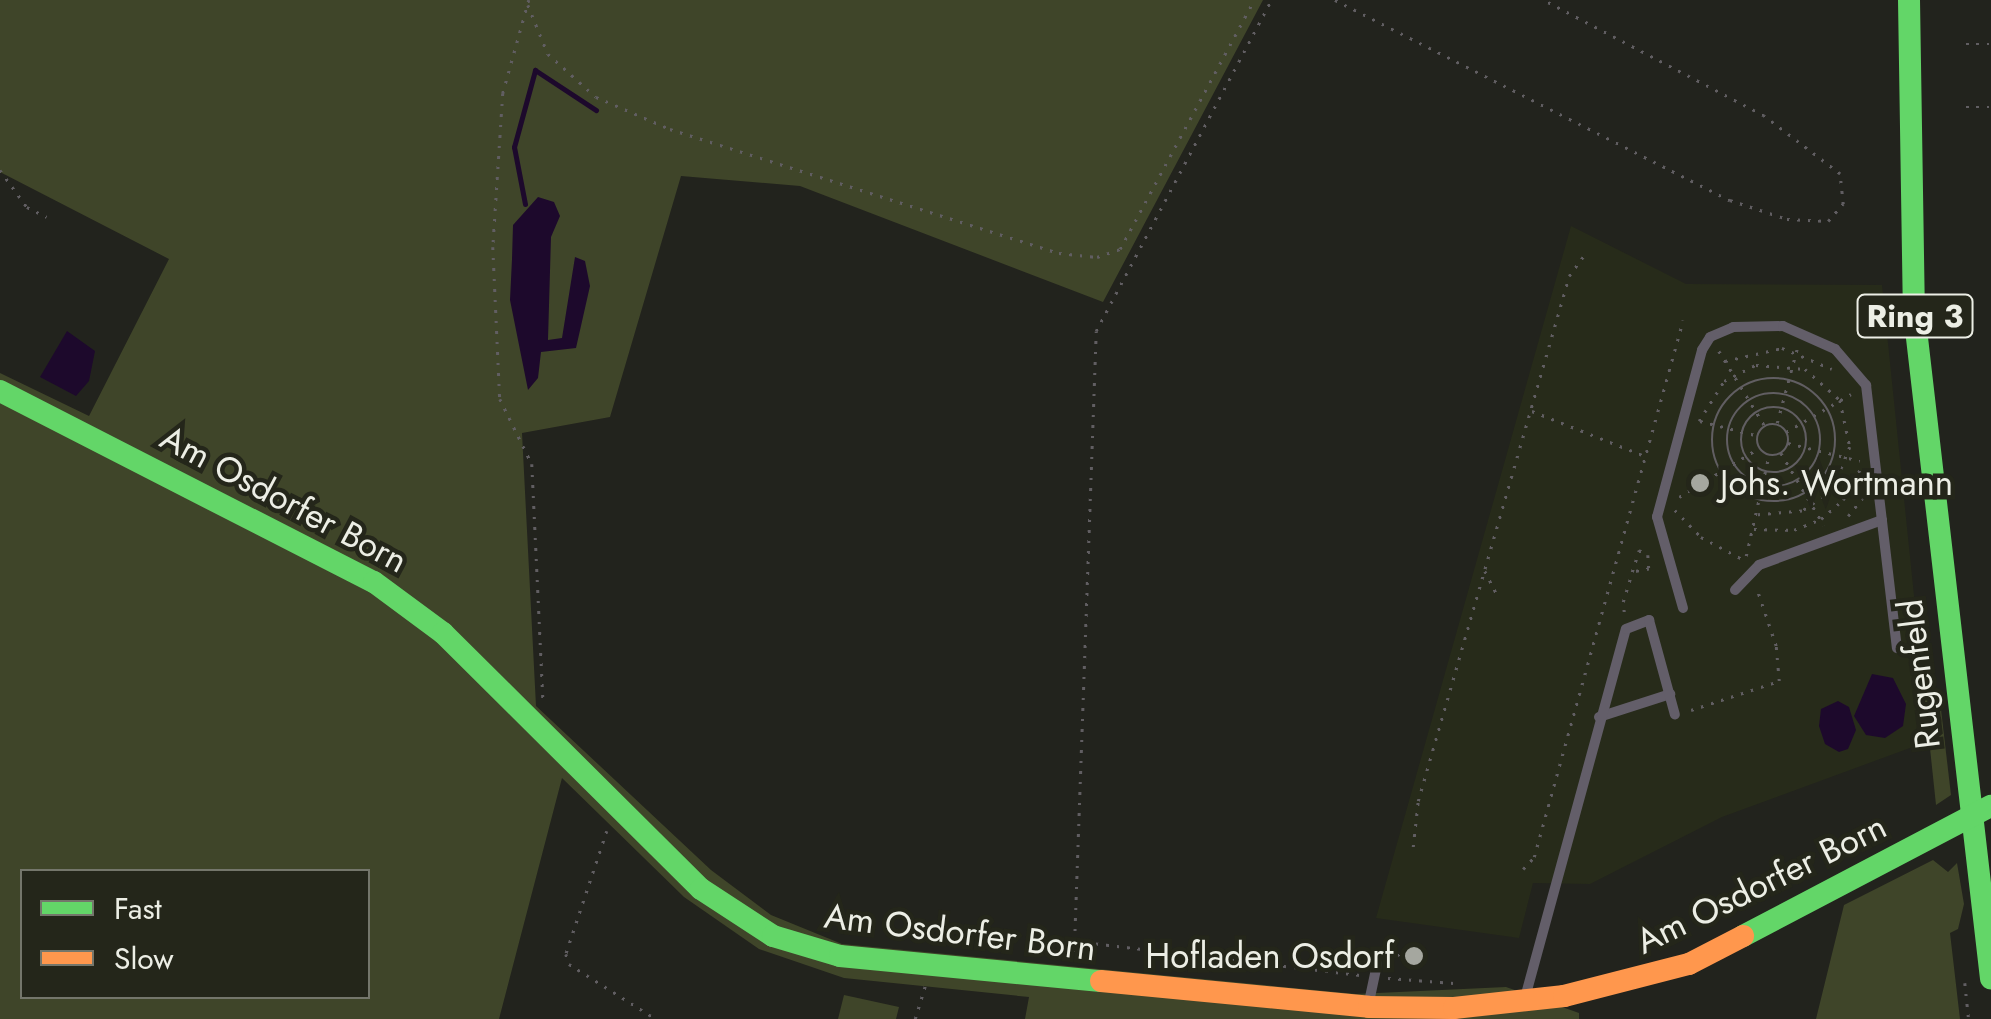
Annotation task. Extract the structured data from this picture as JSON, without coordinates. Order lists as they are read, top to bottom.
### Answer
{
  "streets": {
    "street": ["Ring 3", "Am Osdorfer Born", "Rugenfeld"]
  },
  "crossings": [
    ["Am Osdorfer Born", "Rugenfeld"]
  ],
  "places": ["Johs. Wortmann", "Hofladen Osdorf"],
  "legend": ["Fast", "Slow"]
}
